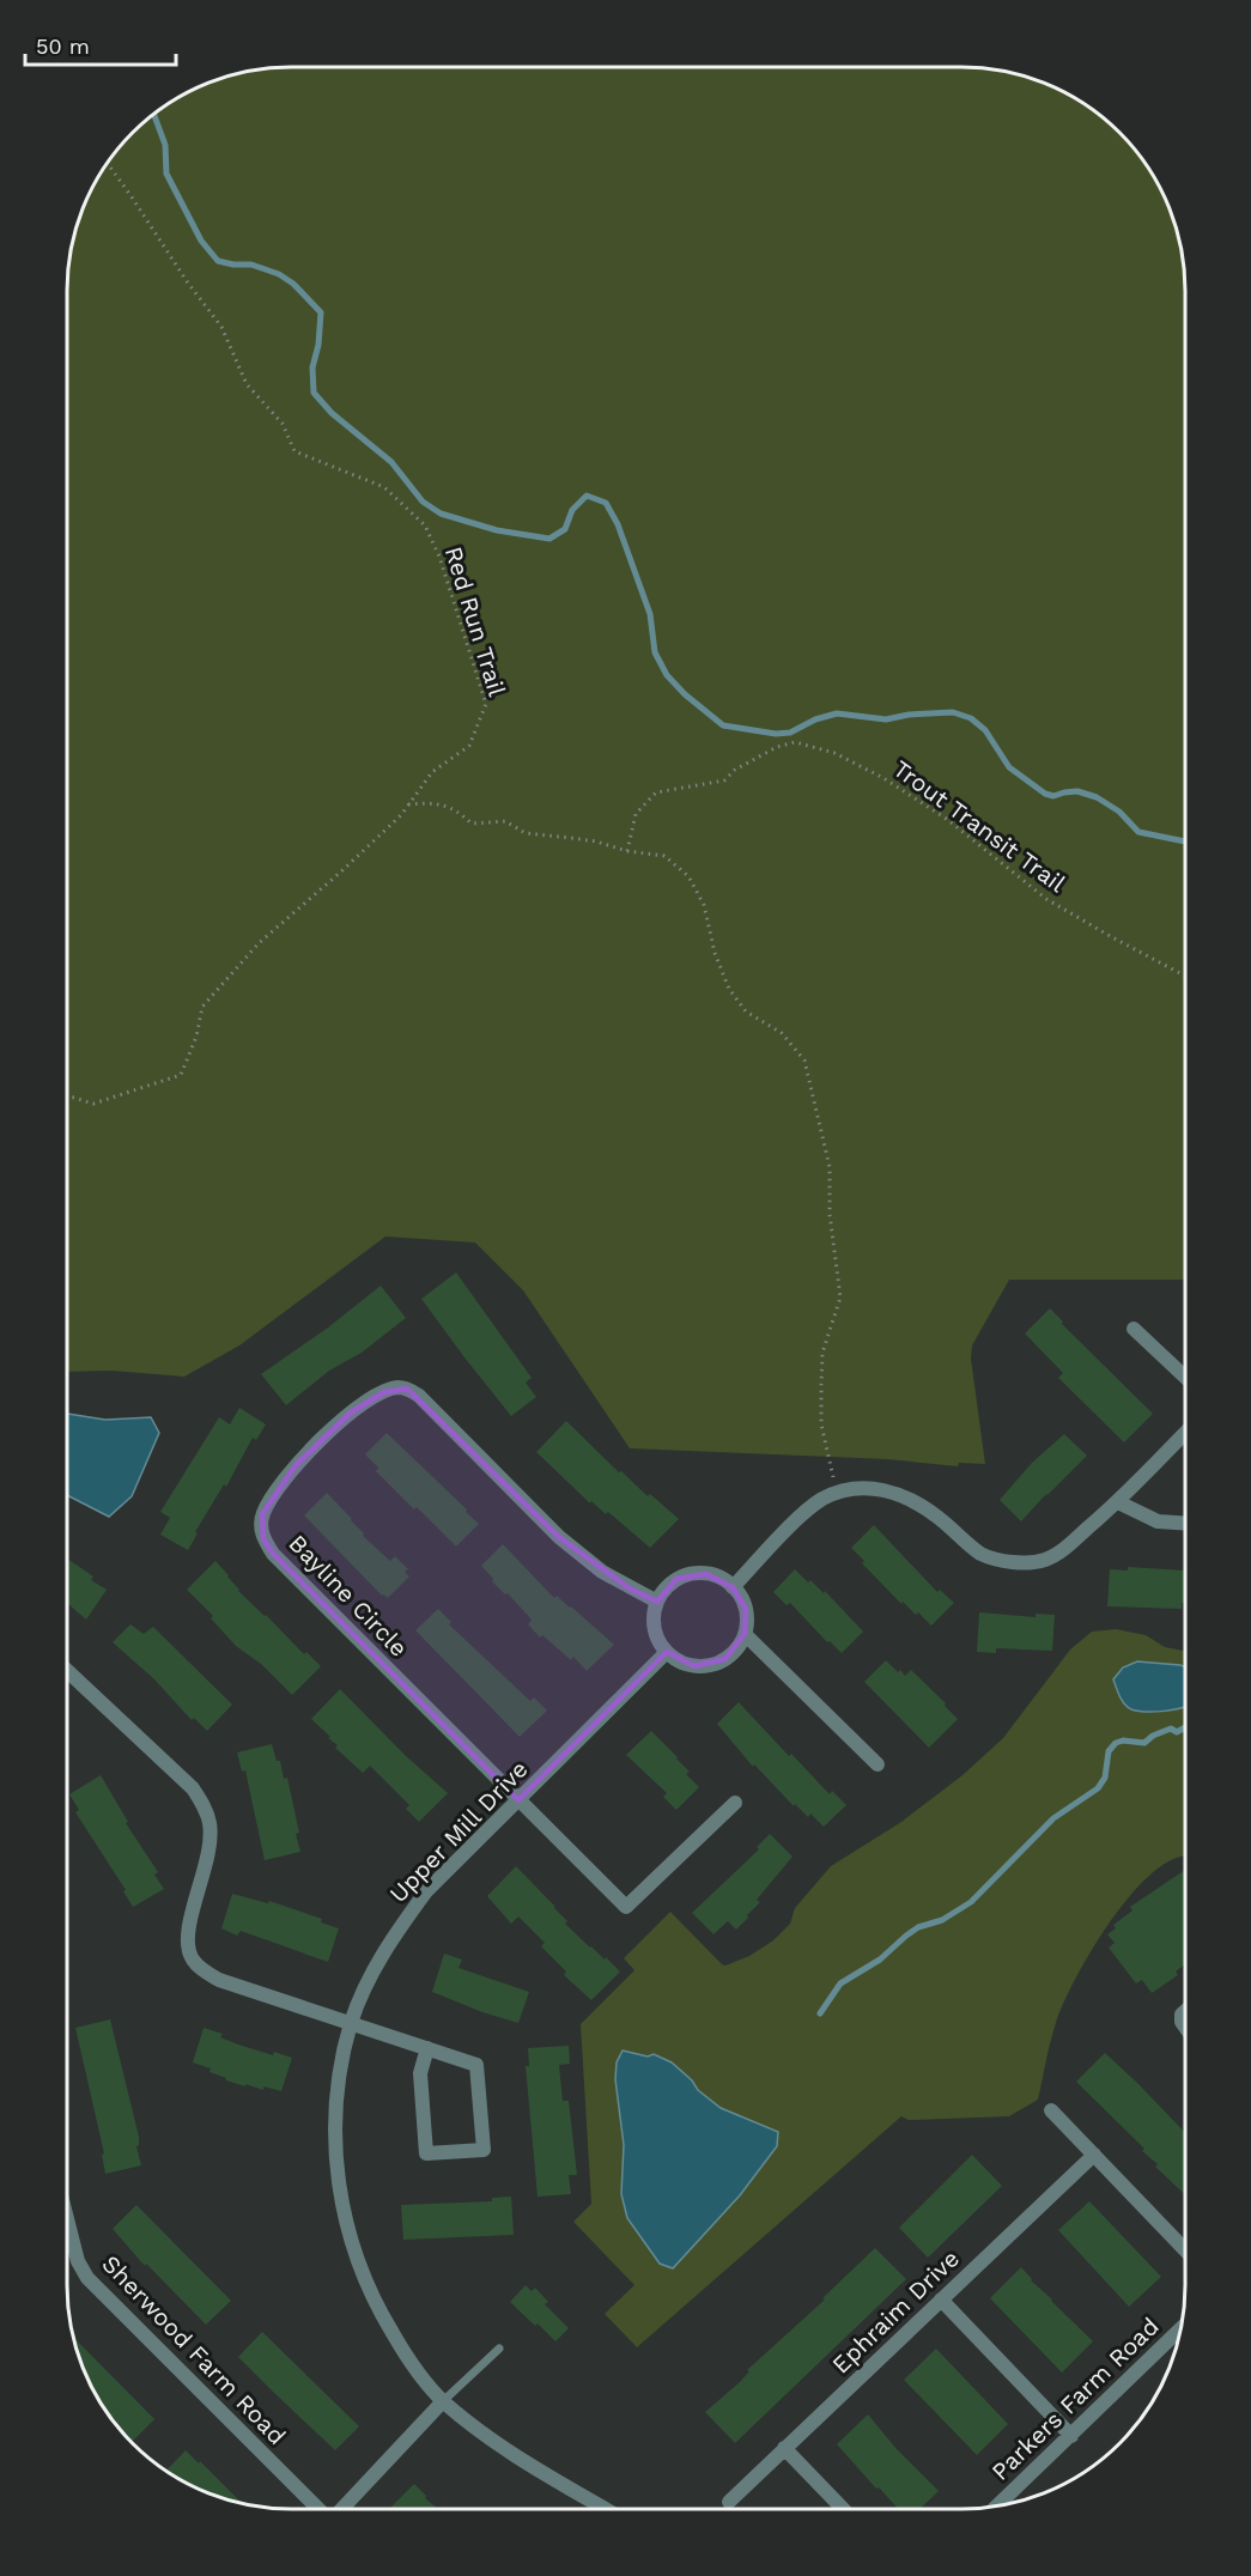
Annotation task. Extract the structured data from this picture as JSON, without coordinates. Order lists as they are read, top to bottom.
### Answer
{
  "streets": {
    "street": [
      "Bayline Circle",
      "Upper Mill Drive",
      "Ephraim Drive",
      "Sherwood Farm Road",
      "Parkers Farm Road"
    ],
    "path": ["Red Run Trail", "Trout Transit Trail"]
  },
  "crossings": [
    ["Bayline Circle", "Upper Mill Drive"]
  ],
  "scale_bar": "50 m"
}
